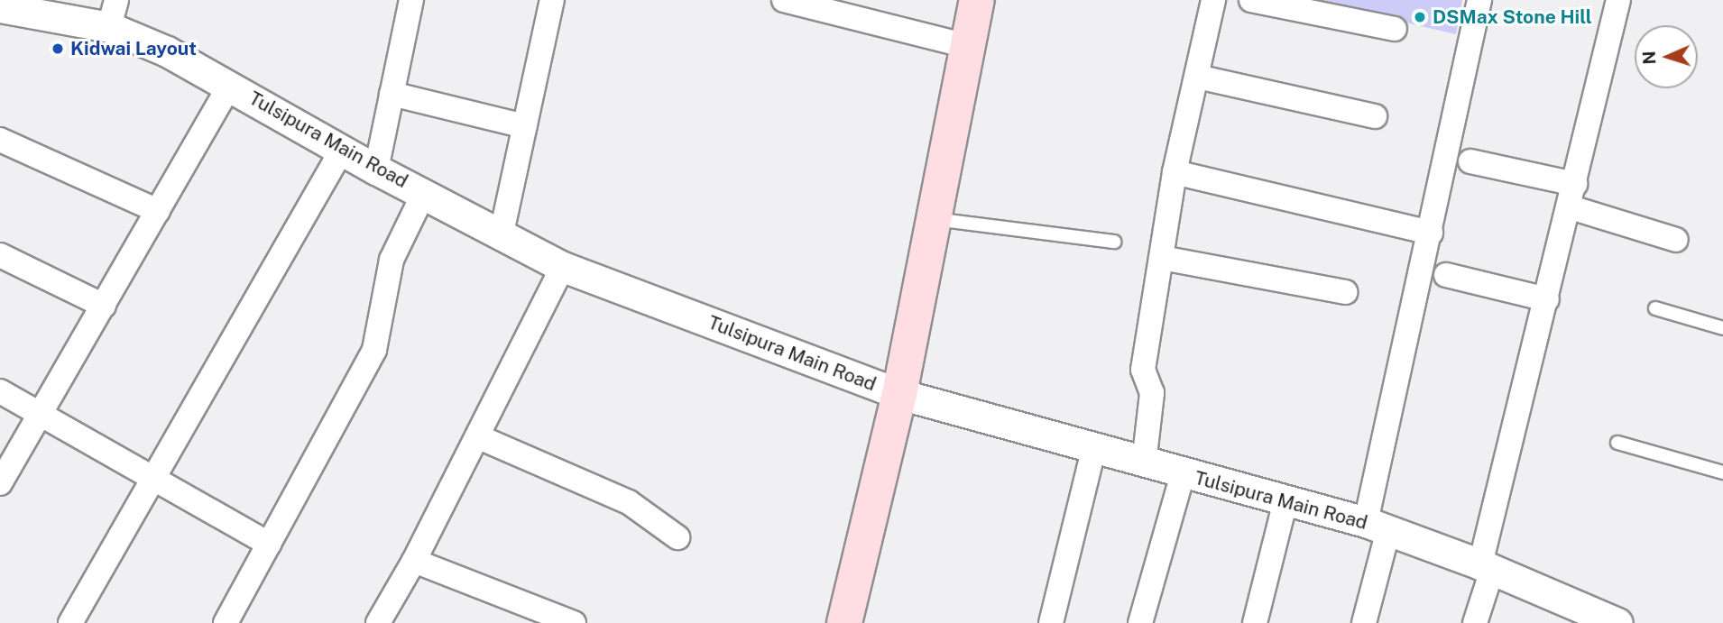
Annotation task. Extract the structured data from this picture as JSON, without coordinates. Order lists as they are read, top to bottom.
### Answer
{
  "streets": {
    "street": ["Tulsipura Main Road"]
  },
  "places": ["DSMax Stone Hill", "Kidwai Layout"],
  "north": "left"
}
